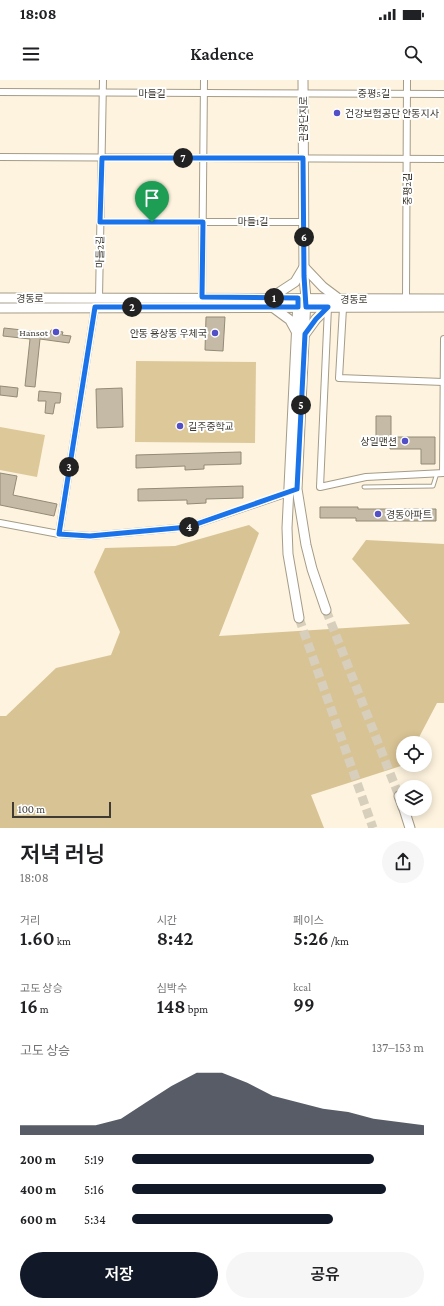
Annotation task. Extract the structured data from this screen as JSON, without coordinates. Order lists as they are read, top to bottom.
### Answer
{
  "streets": {
    "street": [
      "마들길",
      "중평5길",
      "관광단지로",
      "중평2길",
      "마들1길",
      "마들2길",
      "경동로"
    ]
  },
  "crossings": [
    ["마들길", "중평5길"],
    ["마들길", "관광단지로"],
    ["마들길", "마들2길"],
    ["중평5길", "관광단지로"],
    ["중평5길", "중평2길"],
    ["관광단지로", "마들1길"],
    ["관광단지로", "경동로"],
    ["중평2길", "경동로"],
    ["마들1길", "마들2길"],
    ["마들2길", "경동로"]
  ],
  "places": [
    "건강보험공단 안동지사",
    "Hansot",
    "안동 용상동 우체국",
    "길주중학교",
    "상일맨션",
    "경동아파트"
  ],
  "scale_bar": "100 m",
  "page": {
    "status": "18:08",
    "header": "Kadence",
    "pins": [
      "7",
      "6",
      "1",
      "2",
      "5",
      "3",
      "4"
    ],
    "scale": "100 m",
    "heading": ["저녁 러닝", "18:08"],
    "stats": [
      ["거리", "1.60 km"],
      ["시간", "8:42"],
      ["페이스", "5:26 /km"],
      ["고도 상승", "16 m"],
      ["심박수", "148 bpm"],
      ["kcal", "99"]
    ],
    "chart": ["고도 상승", "137–153 m"],
    "list": [
      {
        "name": "200 m",
        "note": "5:19"
      },
      {
        "name": "400 m",
        "note": "5:16"
      },
      {
        "name": "600 m",
        "note": "5:34"
      }
    ],
    "buttons": ["저장", "공유"]
  }
}
